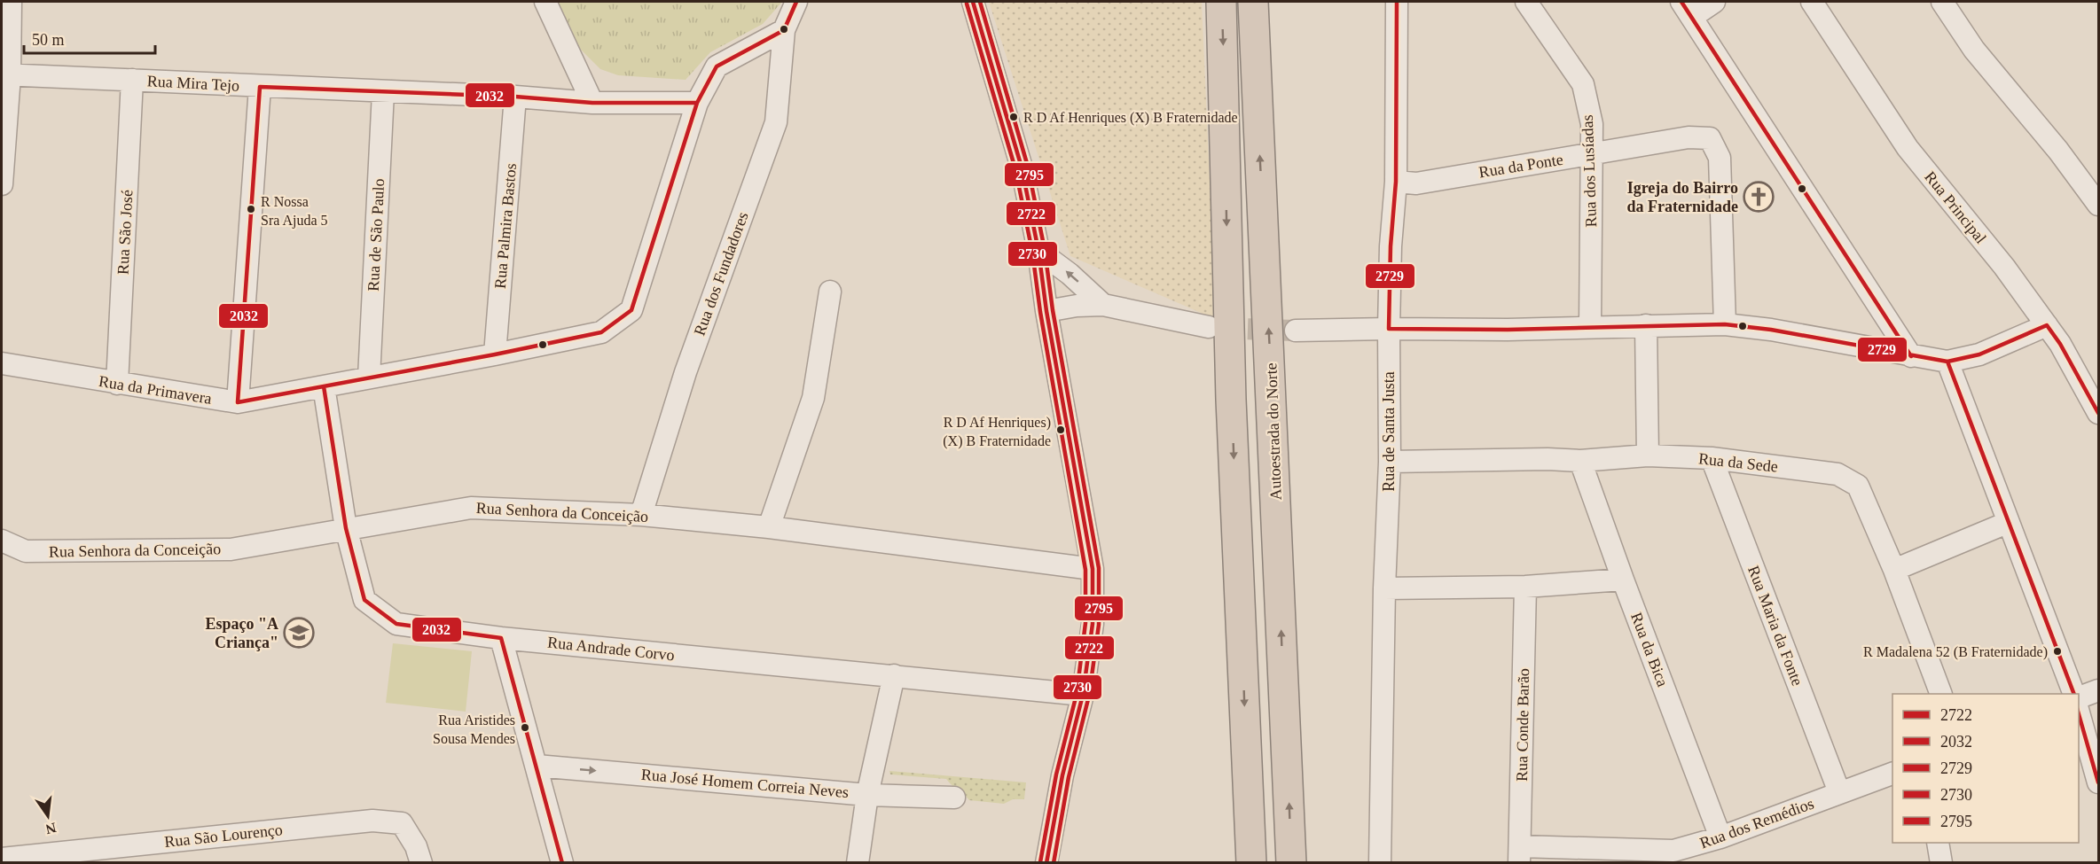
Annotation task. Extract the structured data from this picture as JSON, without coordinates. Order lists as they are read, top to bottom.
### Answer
{
  "streets": {
    "highway": ["Autoestrada do Norte"],
    "street": [
      "Rua Mira Tejo",
      "Rua da Ponte",
      "Rua dos Lusíadas",
      "Rua Principal",
      "Rua Palmira Bastos",
      "Rua São José",
      "Rua de São Paulo",
      "Rua dos Fundadores",
      "Rua da Primavera",
      "Rua de Santa Justa",
      "Rua da Sede",
      "Rua Senhora da Conceição",
      "Rua Maria da Fonte",
      "Rua Andrade Corvo",
      "Rua da Bica",
      "Rua Conde Barão",
      "Rua José Homem Correia Neves",
      "Rua dos Remédios",
      "Rua São Lourenço"
    ]
  },
  "crossings": [
    ["Rua Mira Tejo", "Rua Palmira Bastos"],
    ["Rua Mira Tejo", "Rua São José"],
    ["Rua Mira Tejo", "Rua de São Paulo"],
    ["Rua Mira Tejo", "Rua da Primavera"],
    ["Rua da Ponte", "Rua dos Lusíadas"],
    ["Rua da Ponte", "Rua de Santa Justa"],
    ["Rua Palmira Bastos", "Rua da Primavera"],
    ["Rua São José", "Rua da Primavera"],
    ["Rua de São Paulo", "Rua da Primavera"],
    ["Rua dos Fundadores", "Rua da Primavera"],
    ["Rua dos Fundadores", "Rua Senhora da Conceição"],
    ["Rua da Primavera", "Rua Andrade Corvo"],
    ["Rua de Santa Justa", "Rua da Sede"],
    ["Rua da Sede", "Rua Maria da Fonte"],
    ["Rua da Sede", "Rua da Bica"],
    ["Rua Senhora da Conceição", "Rua Andrade Corvo"],
    ["Rua Maria da Fonte", "Rua dos Remédios"],
    ["Rua da Bica", "Rua dos Remédios"],
    ["Rua Conde Barão", "Rua dos Remédios"]
  ],
  "one_way": ["Rua José Homem Correia Neves"],
  "places": {
    "other": [
      "R D Af Henriques (X) B Fraternidade",
      "R Nossa Sra Ajuda 5",
      "R D Af Henriques) (X) B Fraternidade",
      "R Madalena 52 (B Fraternidade)",
      "Rua Aristides Sousa Mendes"
    ],
    "church": ["Igreja do Bairro da Fraternidade"],
    "school or university": ["Espaço \"A Criança\""]
  },
  "lines": [
    "transit line 2722",
    "transit line 2032",
    "transit line 2729",
    "transit line 2795",
    "transit line 2730"
  ],
  "legend": [
    "2722",
    "2032",
    "2729",
    "2730",
    "2795"
  ],
  "scale_bar": "50 m",
  "north": "bottom"
}
